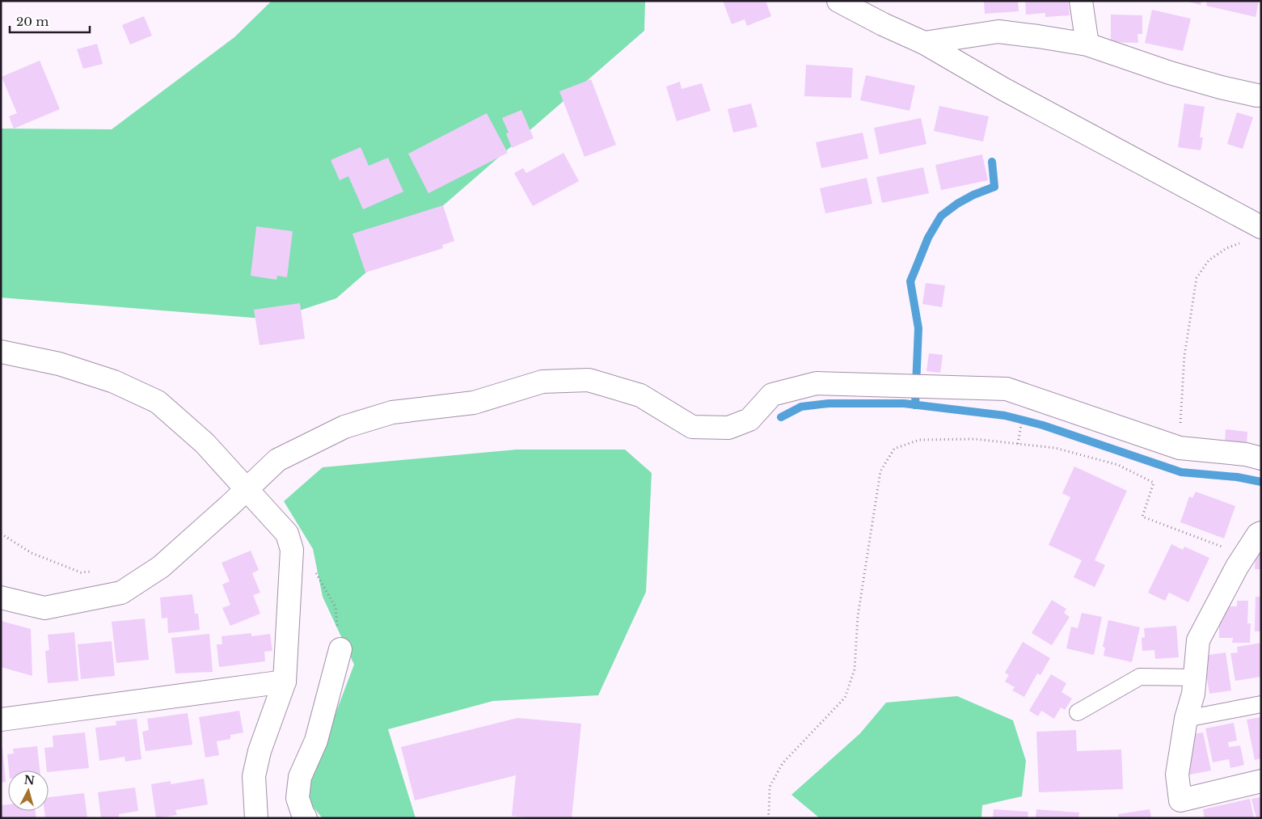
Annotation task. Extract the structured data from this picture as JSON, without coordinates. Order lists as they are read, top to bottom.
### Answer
{
  "scale_bar": "20 m",
  "north": "top"
}
